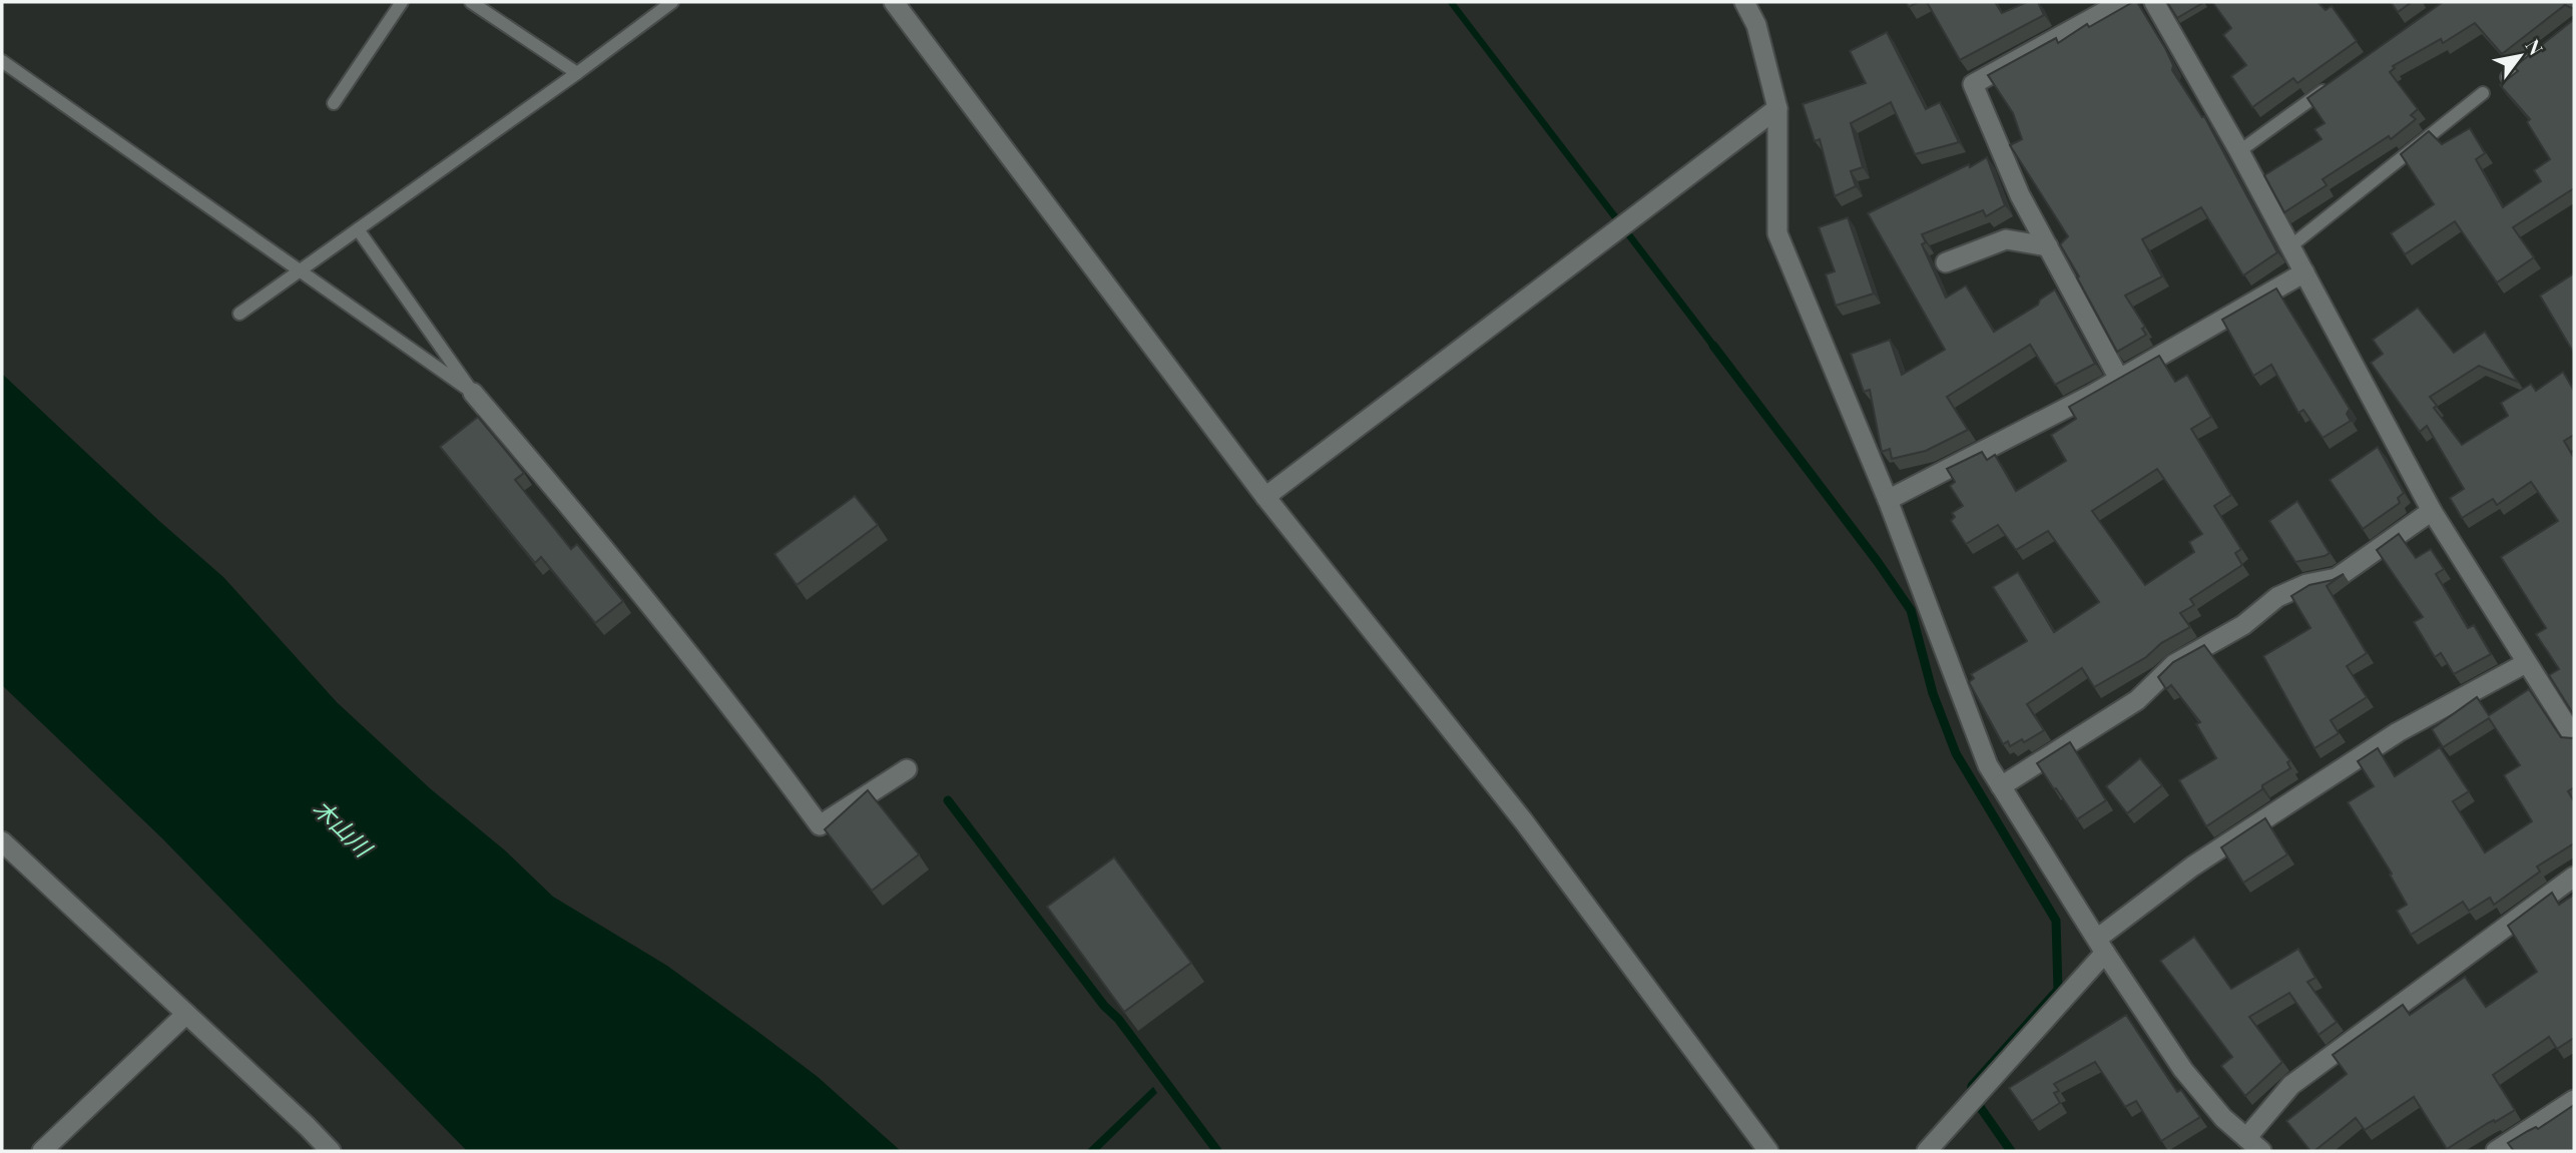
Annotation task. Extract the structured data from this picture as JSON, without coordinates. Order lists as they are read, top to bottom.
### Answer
{
  "water": ["木山川"],
  "north": "top right"
}
